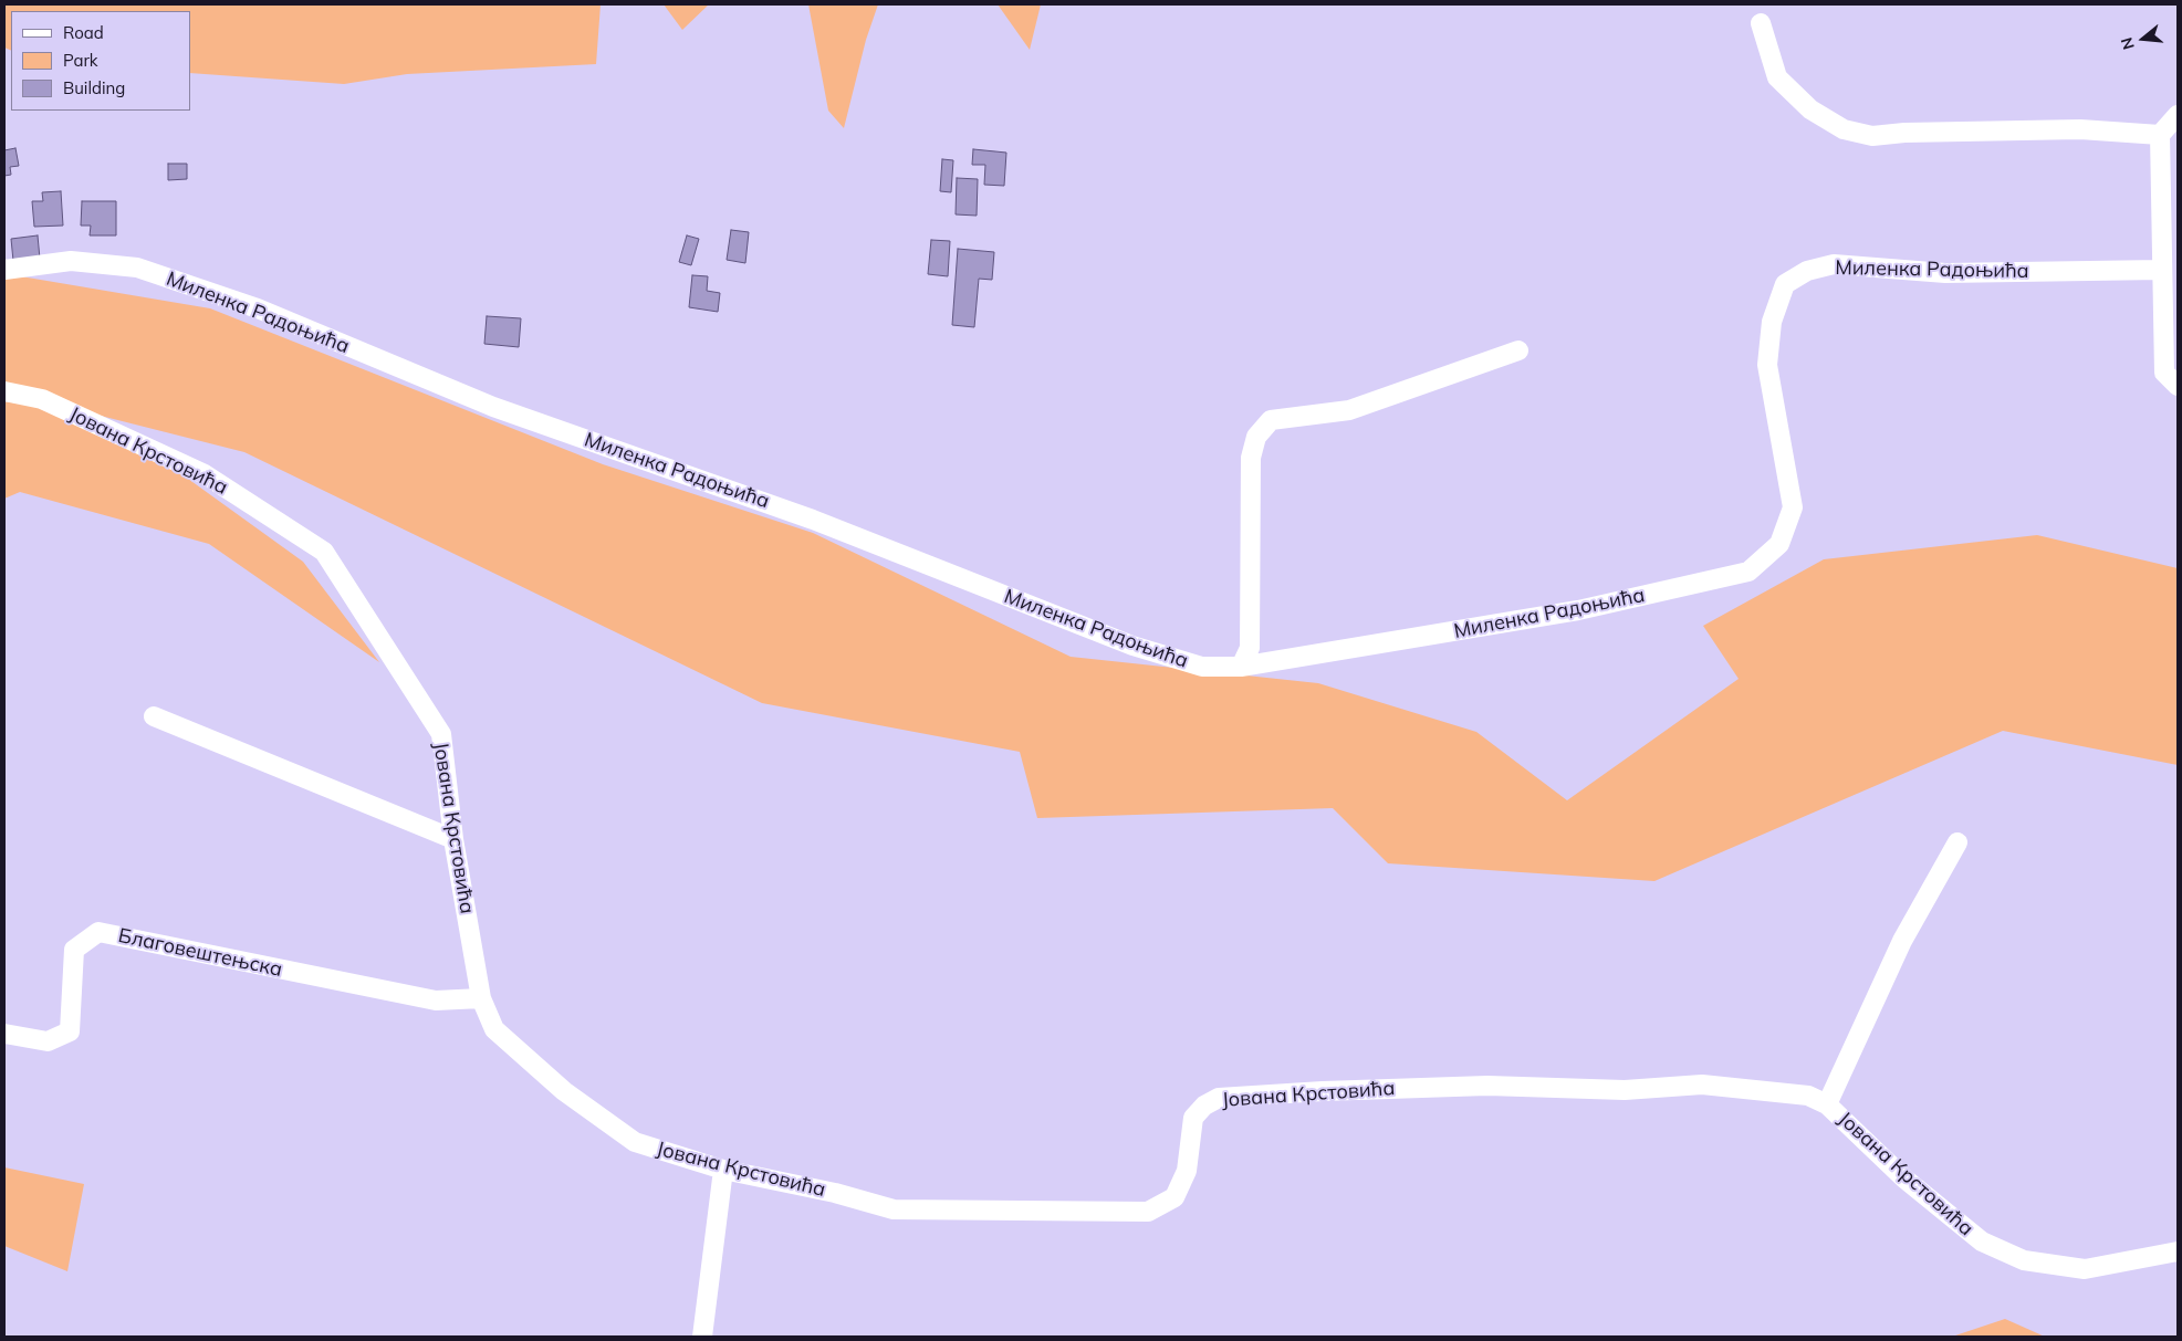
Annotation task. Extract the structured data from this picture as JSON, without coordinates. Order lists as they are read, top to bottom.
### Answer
{
  "streets": {
    "street": ["Миленка Радоњића", "Јована Крстовића", "Благовештењска"]
  },
  "crossings": [
    ["Јована Крстовића", "Благовештењска"]
  ],
  "legend": ["Road", "Park", "Building"],
  "north": "left"
}
